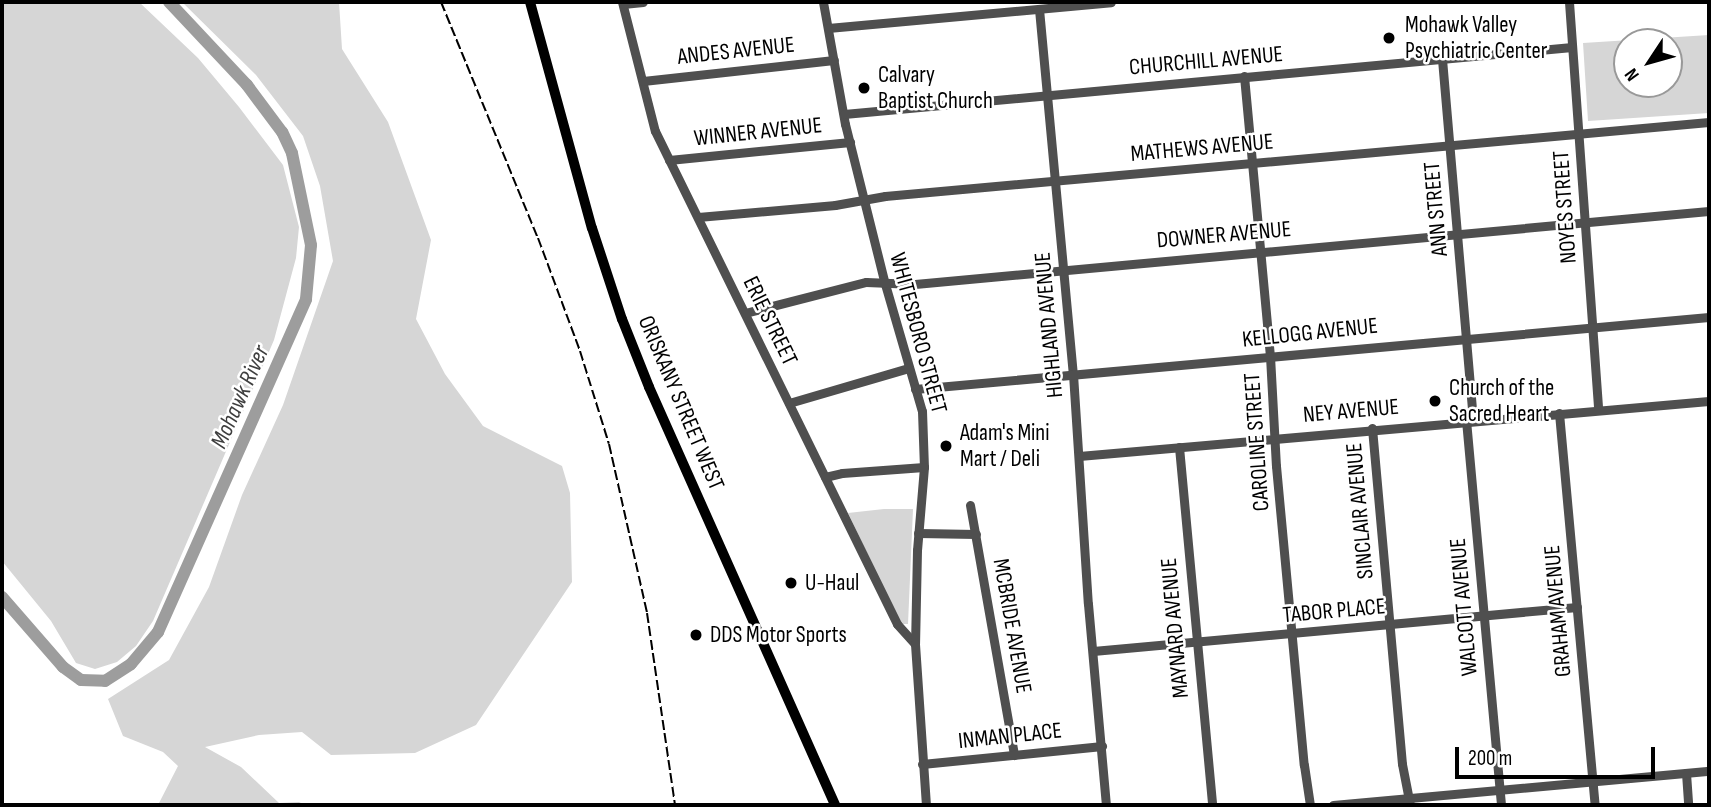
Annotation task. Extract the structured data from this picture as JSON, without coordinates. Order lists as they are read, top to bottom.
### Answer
{
  "streets": {
    "main road": ["ORISKANY STREET WEST"],
    "street": [
      "ANDES AVENUE",
      "CHURCHILL AVENUE",
      "WINNER AVENUE",
      "MATHEWS AVENUE",
      "NOYES STREET",
      "ANN STREET",
      "DOWNER AVENUE",
      "ERIE STREET",
      "HIGHLAND AVENUE",
      "WHITESBORO STREET",
      "KELLOGG AVENUE",
      "NEY AVENUE",
      "CAROLINE STREET",
      "SINCLAIR AVENUE",
      "WALCOTT AVENUE",
      "TABOR PLACE",
      "GRAHAM AVENUE",
      "MCBRIDE AVENUE",
      "MAYNARD AVENUE",
      "INMAN PLACE"
    ]
  },
  "crossings": [
    ["ANDES AVENUE", "ERIE STREET"],
    ["ANDES AVENUE", "WHITESBORO STREET"],
    ["CHURCHILL AVENUE", "NOYES STREET"],
    ["CHURCHILL AVENUE", "ANN STREET"],
    ["CHURCHILL AVENUE", "HIGHLAND AVENUE"],
    ["CHURCHILL AVENUE", "WHITESBORO STREET"],
    ["CHURCHILL AVENUE", "CAROLINE STREET"],
    ["WINNER AVENUE", "ERIE STREET"],
    ["WINNER AVENUE", "WHITESBORO STREET"],
    ["MATHEWS AVENUE", "NOYES STREET"],
    ["MATHEWS AVENUE", "ANN STREET"],
    ["MATHEWS AVENUE", "ERIE STREET"],
    ["MATHEWS AVENUE", "HIGHLAND AVENUE"],
    ["MATHEWS AVENUE", "WHITESBORO STREET"],
    ["MATHEWS AVENUE", "CAROLINE STREET"],
    ["NOYES STREET", "DOWNER AVENUE"],
    ["NOYES STREET", "KELLOGG AVENUE"],
    ["NOYES STREET", "NEY AVENUE"],
    ["ANN STREET", "DOWNER AVENUE"],
    ["ANN STREET", "KELLOGG AVENUE"],
    ["ANN STREET", "WALCOTT AVENUE"],
    ["DOWNER AVENUE", "ERIE STREET"],
    ["DOWNER AVENUE", "HIGHLAND AVENUE"],
    ["DOWNER AVENUE", "WHITESBORO STREET"],
    ["DOWNER AVENUE", "CAROLINE STREET"],
    ["ERIE STREET", "WHITESBORO STREET"],
    ["HIGHLAND AVENUE", "KELLOGG AVENUE"],
    ["HIGHLAND AVENUE", "NEY AVENUE"],
    ["HIGHLAND AVENUE", "TABOR PLACE"],
    ["HIGHLAND AVENUE", "INMAN PLACE"],
    ["WHITESBORO STREET", "KELLOGG AVENUE"],
    ["WHITESBORO STREET", "INMAN PLACE"],
    ["KELLOGG AVENUE", "CAROLINE STREET"],
    ["NEY AVENUE", "CAROLINE STREET"],
    ["NEY AVENUE", "SINCLAIR AVENUE"],
    ["NEY AVENUE", "WALCOTT AVENUE"],
    ["NEY AVENUE", "GRAHAM AVENUE"],
    ["NEY AVENUE", "MAYNARD AVENUE"],
    ["CAROLINE STREET", "TABOR PLACE"],
    ["SINCLAIR AVENUE", "TABOR PLACE"],
    ["WALCOTT AVENUE", "TABOR PLACE"],
    ["TABOR PLACE", "GRAHAM AVENUE"],
    ["TABOR PLACE", "MAYNARD AVENUE"],
    ["MCBRIDE AVENUE", "INMAN PLACE"]
  ],
  "water": ["Mohawk River"],
  "places": [
    "Mohawk Valley Psychiatric Center",
    "Calvary Baptist Church",
    "Church of the Sacred Heart",
    "Adam's Mini Mart / Deli",
    "U-Haul",
    "DDS Motor Sports"
  ],
  "scale_bar": "200 m",
  "north": "bottom left"
}
